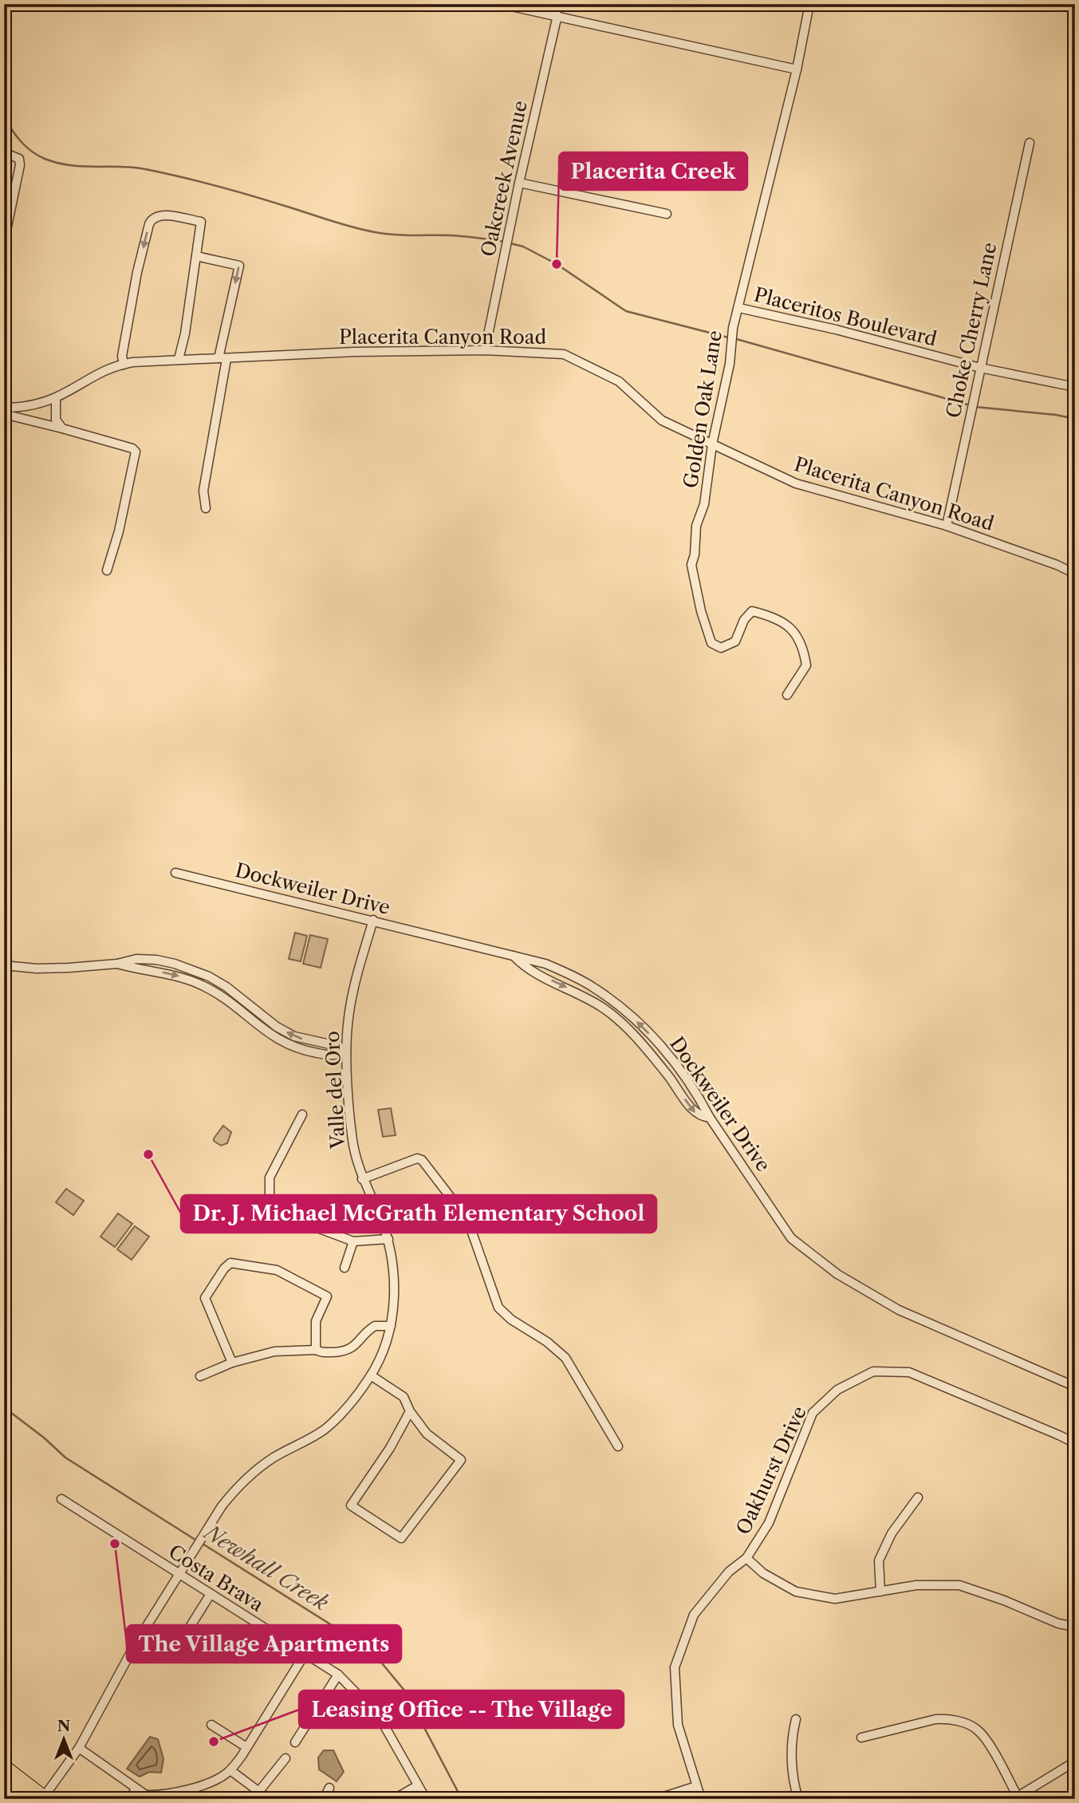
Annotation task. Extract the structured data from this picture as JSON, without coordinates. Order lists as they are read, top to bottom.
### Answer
{
  "streets": {
    "street": [
      "Oakcreek Avenue",
      "Placeritos Boulevard",
      "Choke Cherry Lane",
      "Placerita Canyon Road",
      "Golden Oak Lane",
      "Dockweiler Drive",
      "Valle del Oro",
      "Oakhurst Drive",
      "Costa Brava"
    ]
  },
  "crossings": [
    ["Oakcreek Avenue", "Placerita Canyon Road"],
    ["Placeritos Boulevard", "Choke Cherry Lane"],
    ["Placeritos Boulevard", "Golden Oak Lane"],
    ["Choke Cherry Lane", "Placerita Canyon Road"],
    ["Placerita Canyon Road", "Golden Oak Lane"],
    ["Dockweiler Drive", "Valle del Oro"],
    ["Valle del Oro", "Costa Brava"]
  ],
  "water": ["Newhall Creek"],
  "places": [
    "Placerita Creek",
    "Dr. J. Michael McGrath Elementary School",
    "The Village Apartments",
    "Leasing Office -- The Village"
  ],
  "north": "top"
}
